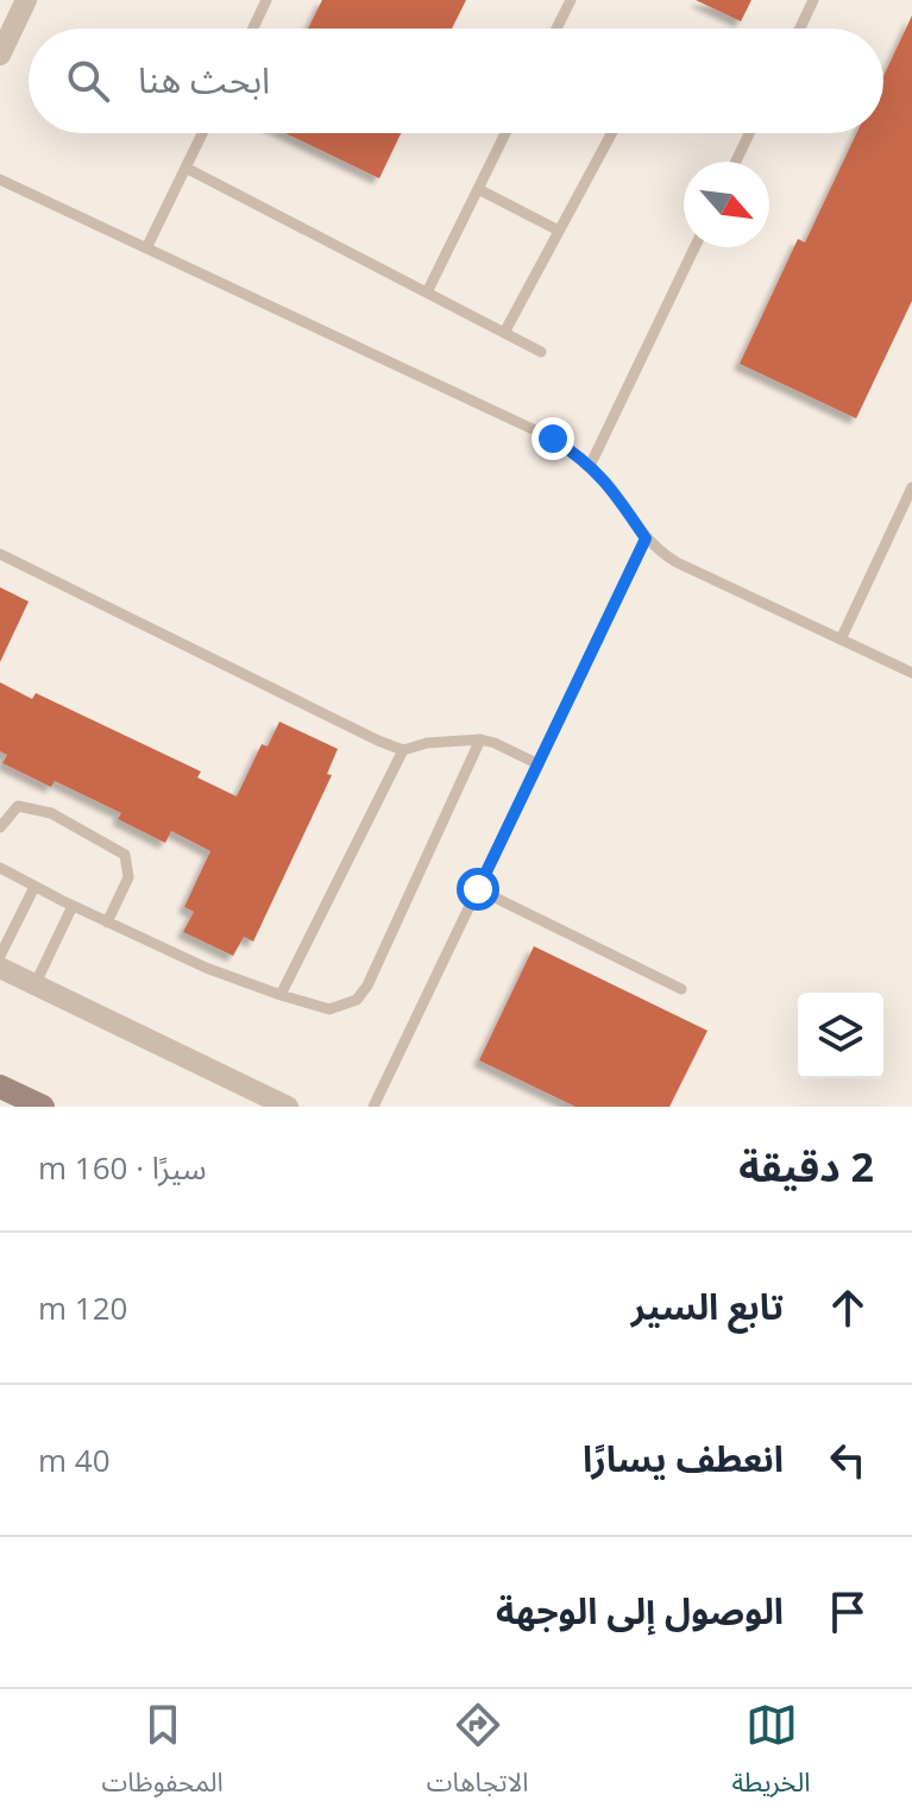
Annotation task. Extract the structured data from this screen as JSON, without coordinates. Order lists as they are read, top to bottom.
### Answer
{
  "north": "bottom right",
  "page": {
    "search": "ابحث هنا",
    "heading": ["2 دقيقة", "سيرًا · 160 m"],
    "list": [
      ["تابع السير", "120 m"],
      ["انعطف يسارًا", "40 m"],
      "الوصول إلى الوجهة"
    ],
    "nav": ["الخريطة", "الاتجاهات", "المحفوظات"]
  }
}
